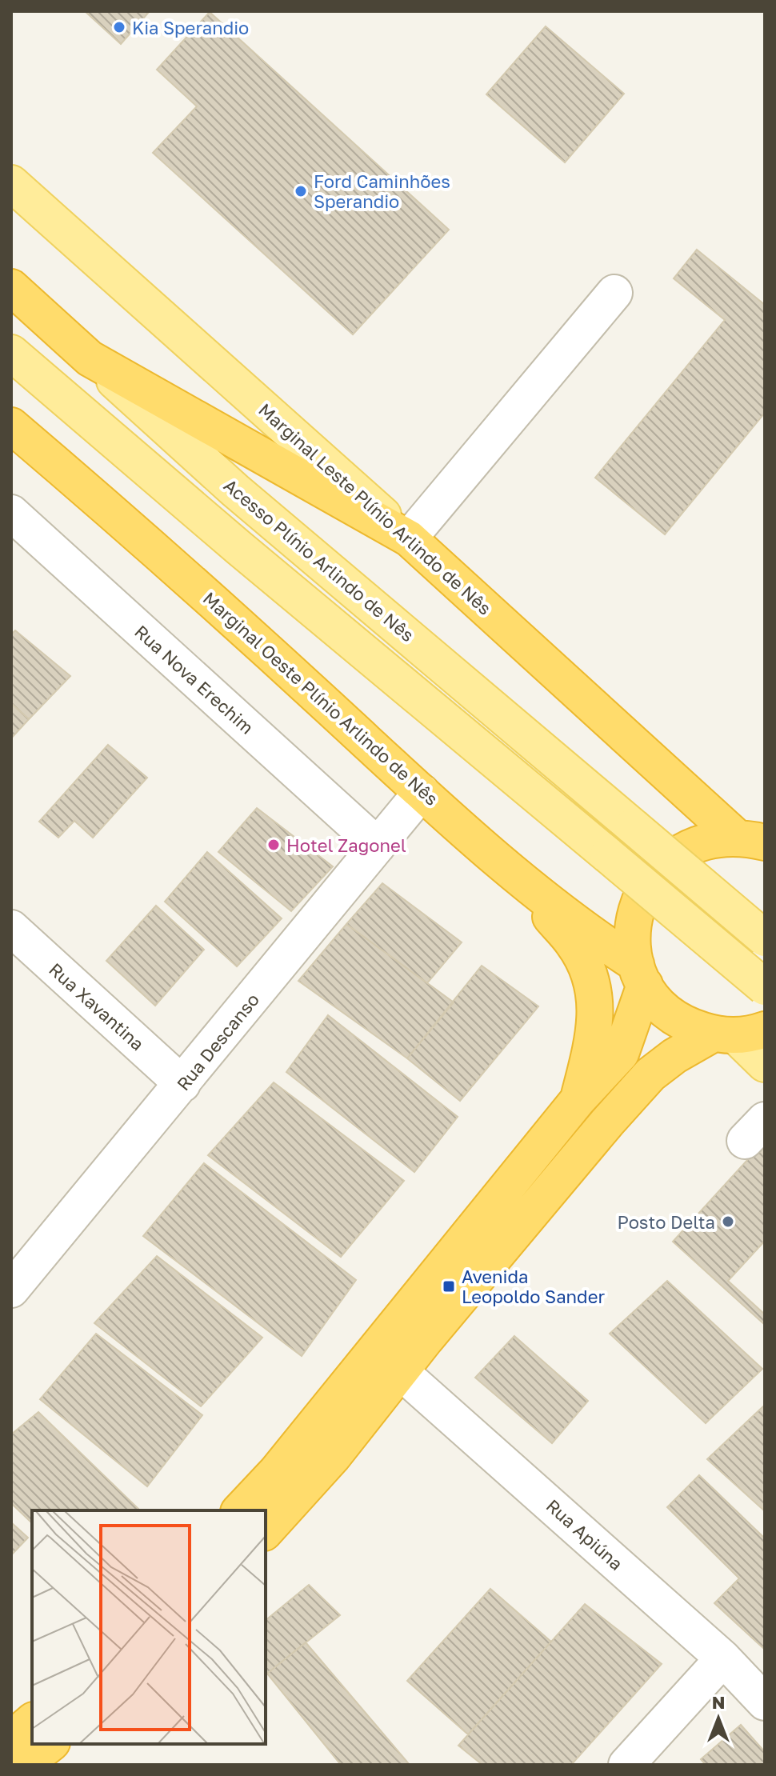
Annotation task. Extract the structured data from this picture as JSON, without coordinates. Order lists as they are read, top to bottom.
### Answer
{
  "streets": {
    "highway": ["Marginal Leste Plínio Arlindo de Nês", "Acesso Plínio Arlindo de Nês", "Marginal Oeste Plínio Arlindo de Nês"],
    "street": [
      "Rua Nova Erechim",
      "Rua Xavantina",
      "Rua Descanso",
      "Rua Apiúna"
    ]
  },
  "crossings": [
    ["Rua Nova Erechim", "Rua Descanso"],
    ["Marginal Oeste Plínio Arlindo de Nês", "Rua Descanso"],
    ["Rua Xavantina", "Rua Descanso"]
  ],
  "places": {
    "other": [
      "Kia Sperandio",
      "Ford Caminhões Sperandio",
      "Hotel Zagonel",
      "Posto Delta"
    ],
    "transit": ["Avenida Leopoldo Sander"]
  },
  "north": "top"
}
